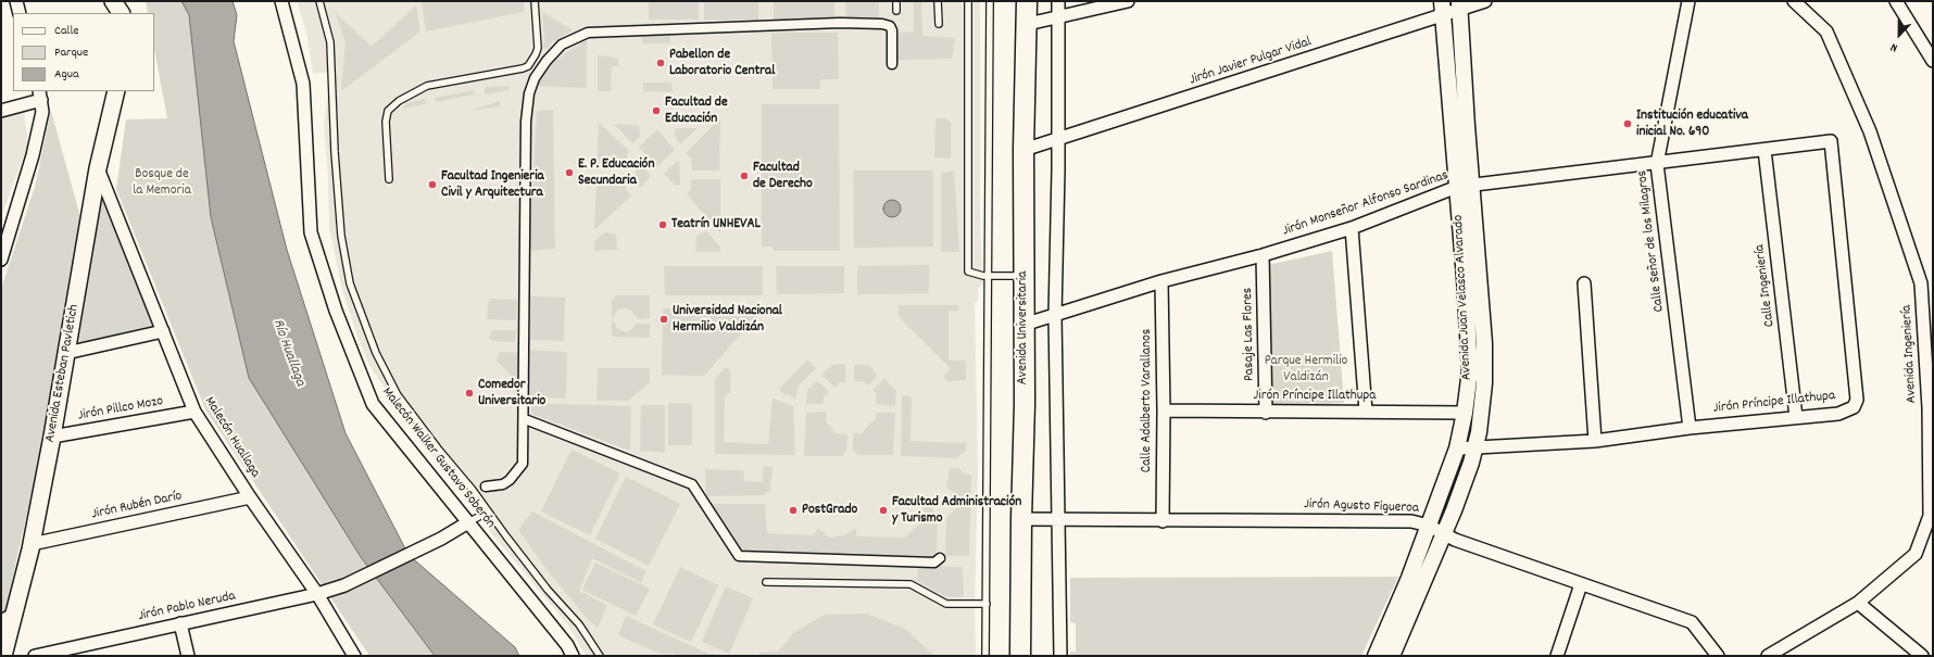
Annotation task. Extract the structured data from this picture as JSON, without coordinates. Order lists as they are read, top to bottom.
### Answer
{
  "streets": {
    "highway": ["Avenida Universitaria"],
    "main road": ["Avenida Esteban Pavletich"],
    "street": [
      "Jirón Javier Pulgar Vidal",
      "Jirón Monseñor Alfonso Sardinas",
      "Calle Señor de los Milagros",
      "Calle Ingeniería",
      "Avenida Juan Velasco Alvarado",
      "Pasaje Las Flores",
      "Avenida Ingeniería",
      "Jirón Príncipe Illathupa",
      "Calle Adalberto Varallanos",
      "Jirón Pillco Mozo",
      "Malecón Huallaga",
      "Malecón Walker Gustavo Soberón",
      "Jirón Rubén Darío",
      "Jirón Agusto Figueroa",
      "Jirón Pablo Neruda"
    ]
  },
  "crossings": [
    ["Jirón Javier Pulgar Vidal", "Avenida Juan Velasco Alvarado"],
    ["Jirón Javier Pulgar Vidal", "Avenida Universitaria"],
    ["Jirón Monseñor Alfonso Sardinas", "Calle Señor de los Milagros"],
    ["Jirón Monseñor Alfonso Sardinas", "Calle Ingeniería"],
    ["Jirón Monseñor Alfonso Sardinas", "Avenida Juan Velasco Alvarado"],
    ["Jirón Monseñor Alfonso Sardinas", "Avenida Universitaria"],
    ["Jirón Monseñor Alfonso Sardinas", "Pasaje Las Flores"],
    ["Jirón Monseñor Alfonso Sardinas", "Jirón Príncipe Illathupa"],
    ["Jirón Monseñor Alfonso Sardinas", "Calle Adalberto Varallanos"],
    ["Calle Señor de los Milagros", "Jirón Príncipe Illathupa"],
    ["Calle Ingeniería", "Jirón Príncipe Illathupa"],
    ["Avenida Juan Velasco Alvarado", "Jirón Príncipe Illathupa"],
    ["Avenida Juan Velasco Alvarado", "Jirón Agusto Figueroa"],
    ["Avenida Universitaria", "Jirón Agusto Figueroa"],
    ["Pasaje Las Flores", "Jirón Príncipe Illathupa"],
    ["Avenida Esteban Pavletich", "Jirón Pillco Mozo"],
    ["Avenida Esteban Pavletich", "Malecón Huallaga"],
    ["Avenida Esteban Pavletich", "Jirón Rubén Darío"],
    ["Jirón Príncipe Illathupa", "Calle Adalberto Varallanos"],
    ["Calle Adalberto Varallanos", "Jirón Agusto Figueroa"],
    ["Jirón Pillco Mozo", "Malecón Huallaga"],
    ["Malecón Huallaga", "Jirón Rubén Darío"],
    ["Malecón Huallaga", "Jirón Pablo Neruda"],
    ["Malecón Walker Gustavo Soberón", "Jirón Pablo Neruda"]
  ],
  "water": ["Río Huallaga"],
  "parks": ["Bosque de la Memoria", "Parque Hermilio Valdizán"],
  "places": [
    "Pabellon de Laboratorio Central",
    "Facultad de Educación",
    "Institución educativa inicial No. 690",
    "E. P. Educación Secundaria",
    "Facultad de Derecho",
    "Facultad Ingenieria Civil y Arquitectura",
    "Teatrín UNHEVAL",
    "Universidad Nacional Hermilio Valdizán",
    "Comedor Universitario",
    "PostGrado",
    "Facultad Administración y Turismo"
  ],
  "legend": ["Calle", "Parque", "Agua"],
  "north": "bottom"
}
